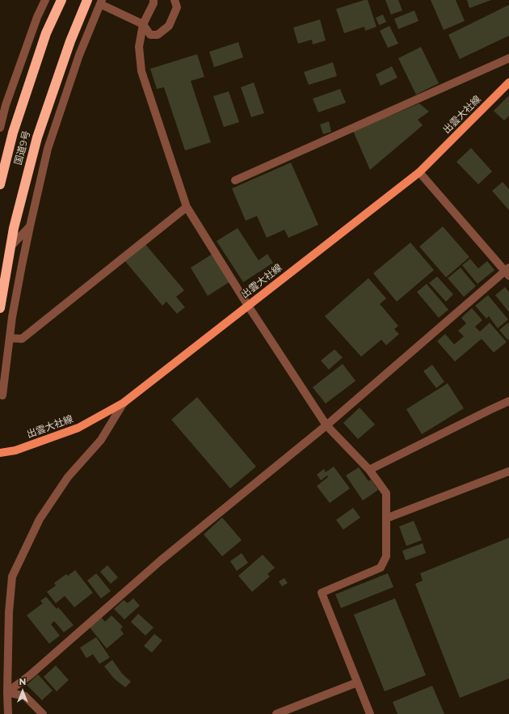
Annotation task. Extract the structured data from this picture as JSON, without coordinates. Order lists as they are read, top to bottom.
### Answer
{
  "streets": {
    "highway": ["国道9号"],
    "main road": ["出雲大社線"]
  },
  "north": "top"
}
